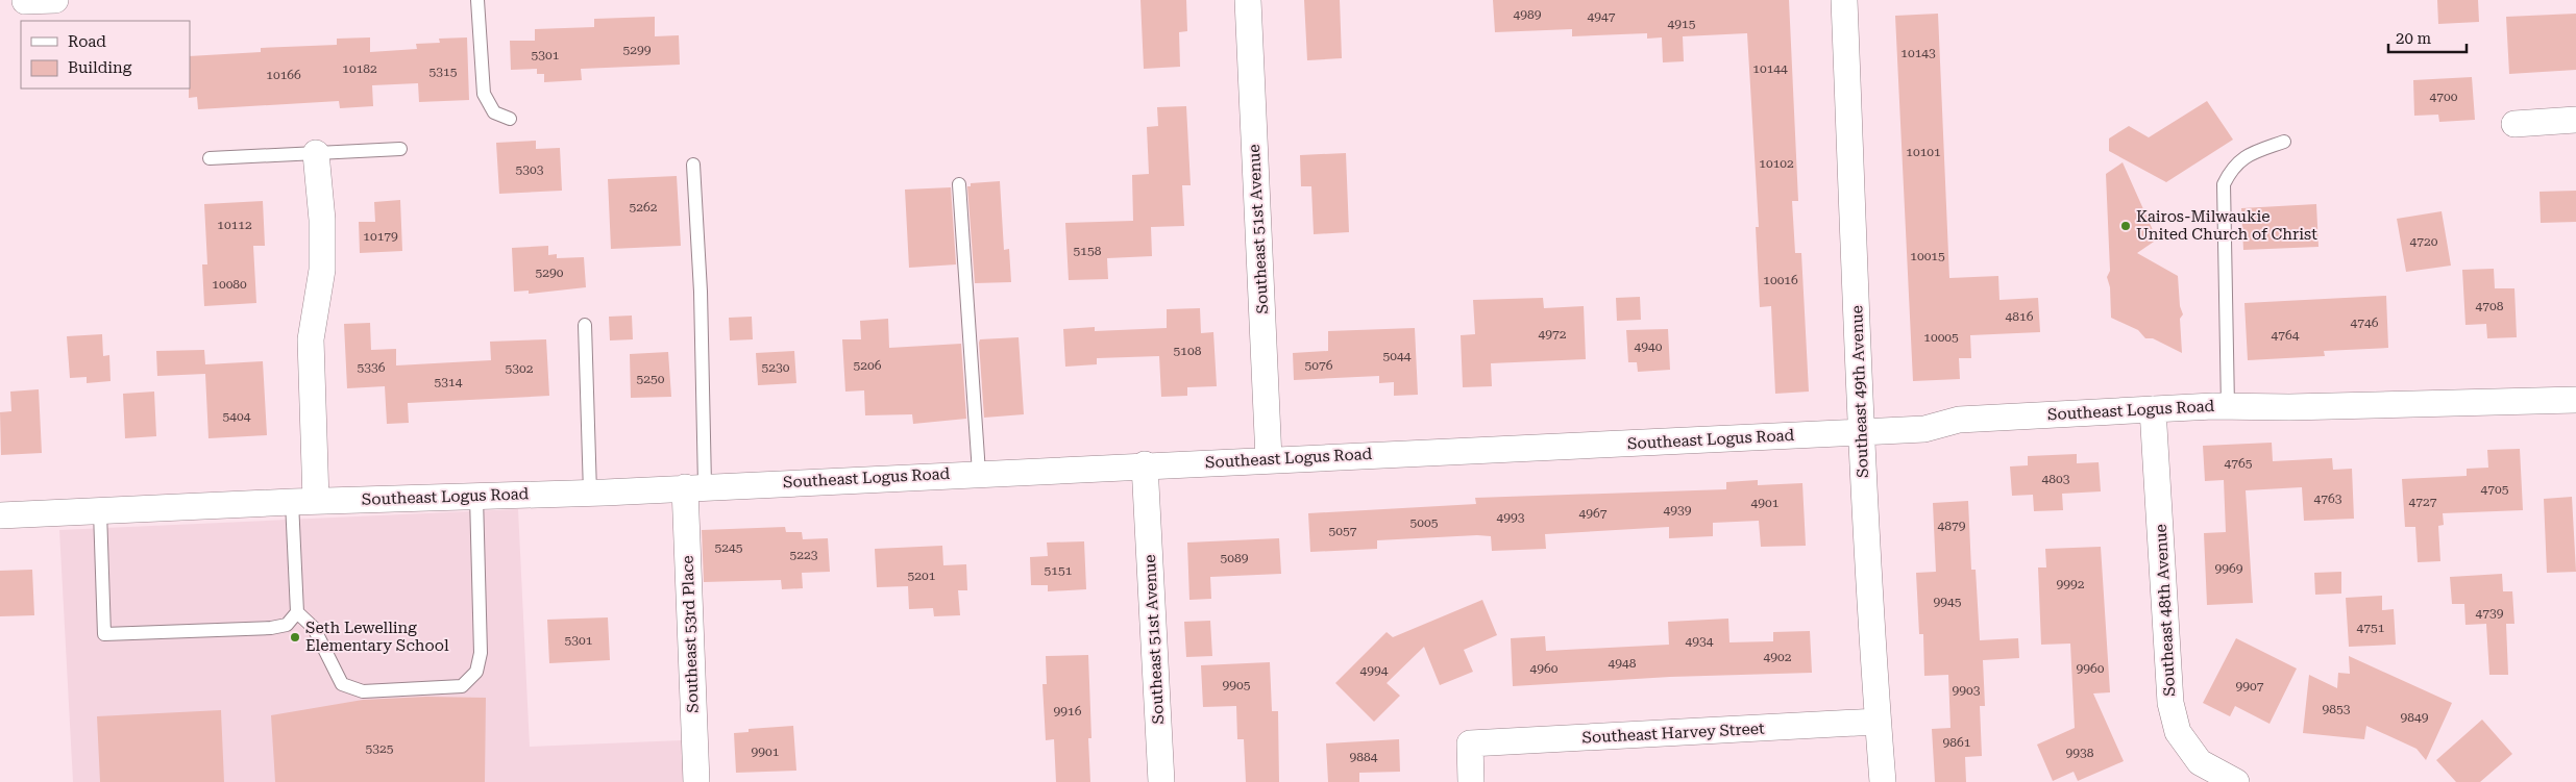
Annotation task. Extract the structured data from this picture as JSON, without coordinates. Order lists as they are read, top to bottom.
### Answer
{
  "streets": {
    "street": [
      "Southeast 51st Avenue",
      "Southeast 49th Avenue",
      "Southeast Logus Road",
      "Southeast 48th Avenue",
      "Southeast 53rd Place",
      "Southeast Harvey Street"
    ]
  },
  "crossings": [
    ["Southeast 51st Avenue", "Southeast Logus Road"],
    ["Southeast 49th Avenue", "Southeast Logus Road"],
    ["Southeast 49th Avenue", "Southeast Harvey Street"],
    ["Southeast Logus Road", "Southeast 48th Avenue"],
    ["Southeast Logus Road", "Southeast 53rd Place"]
  ],
  "places": ["Kairos-Milwaukie United Church of Christ", "Seth Lewelling Elementary School"],
  "house_numbers": [
    "4989",
    "4947",
    "4915",
    "5299",
    "10143",
    "5301",
    "10182",
    "10144",
    "5315",
    "10166",
    "4700",
    "10101",
    "10102",
    "5303",
    "5262",
    "10112",
    "10179",
    "4720",
    "5158",
    "10015",
    "5290",
    "10016",
    "10080",
    "4708",
    "4816",
    "4746",
    "4972",
    "4764",
    "10005",
    "4940",
    "5108",
    "5044",
    "5206",
    "5076",
    "5336",
    "5230",
    "5302",
    "5250",
    "5314",
    "5404",
    "4765",
    "4803",
    "4705",
    "4763",
    "4727",
    "4901",
    "4939",
    "4967",
    "4993",
    "5005",
    "4879",
    "5057",
    "5245",
    "5223",
    "5089",
    "9969",
    "5151",
    "5201",
    "9992",
    "9945",
    "4739",
    "4751",
    "5301",
    "4934",
    "4902",
    "4948",
    "4960",
    "9960",
    "4994",
    "9905",
    "9907",
    "9903",
    "9853",
    "9916",
    "9849",
    "9861",
    "5325",
    "9901",
    "9938",
    "9884"
  ],
  "legend": ["Road", "Building"],
  "scale_bar": "20 m"
}
